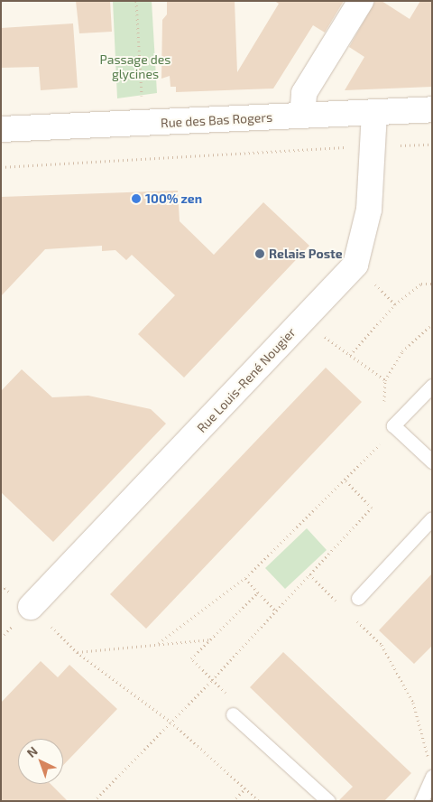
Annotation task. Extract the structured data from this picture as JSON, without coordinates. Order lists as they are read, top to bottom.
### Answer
{
  "streets": {
    "street": ["Rue des Bas Rogers", "Rue Louis-René Nougier"]
  },
  "crossings": [
    ["Rue des Bas Rogers", "Rue Louis-René Nougier"]
  ],
  "parks": ["Passage des glycines"],
  "places": ["100% zen", "Relais Poste"],
  "north": "top left"
}
